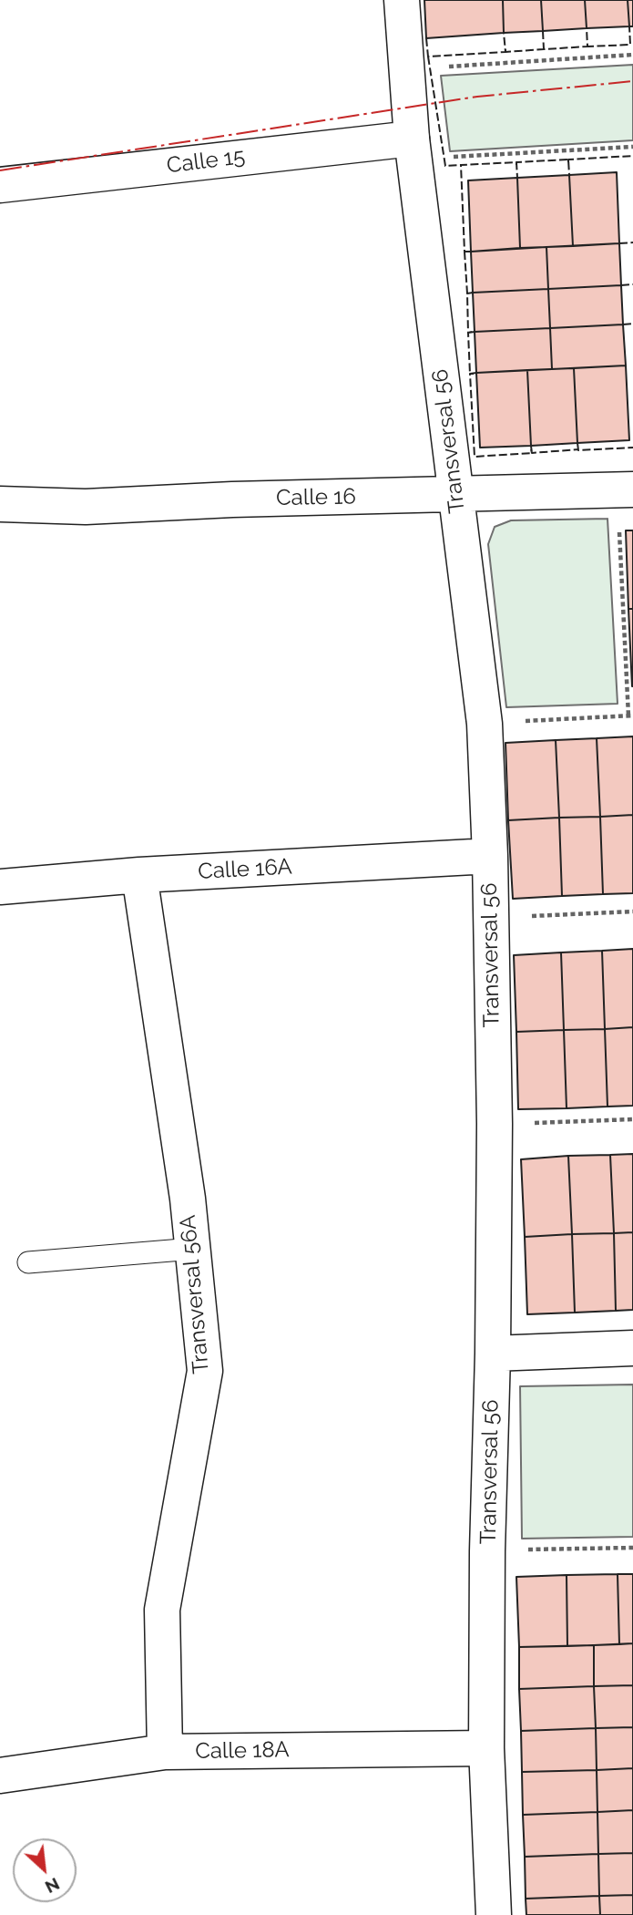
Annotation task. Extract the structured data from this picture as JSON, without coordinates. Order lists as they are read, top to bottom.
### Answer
{
  "streets": {
    "street": [
      "Calle 15",
      "Transversal 56",
      "Calle 16",
      "Calle 16A",
      "Transversal 56A",
      "Calle 18A"
    ]
  },
  "crossings": [
    ["Calle 15", "Transversal 56"],
    ["Transversal 56", "Calle 16"],
    ["Transversal 56", "Calle 16A"],
    ["Transversal 56", "Calle 18A"],
    ["Calle 16A", "Transversal 56A"],
    ["Transversal 56A", "Calle 18A"]
  ],
  "north": "bottom right"
}
